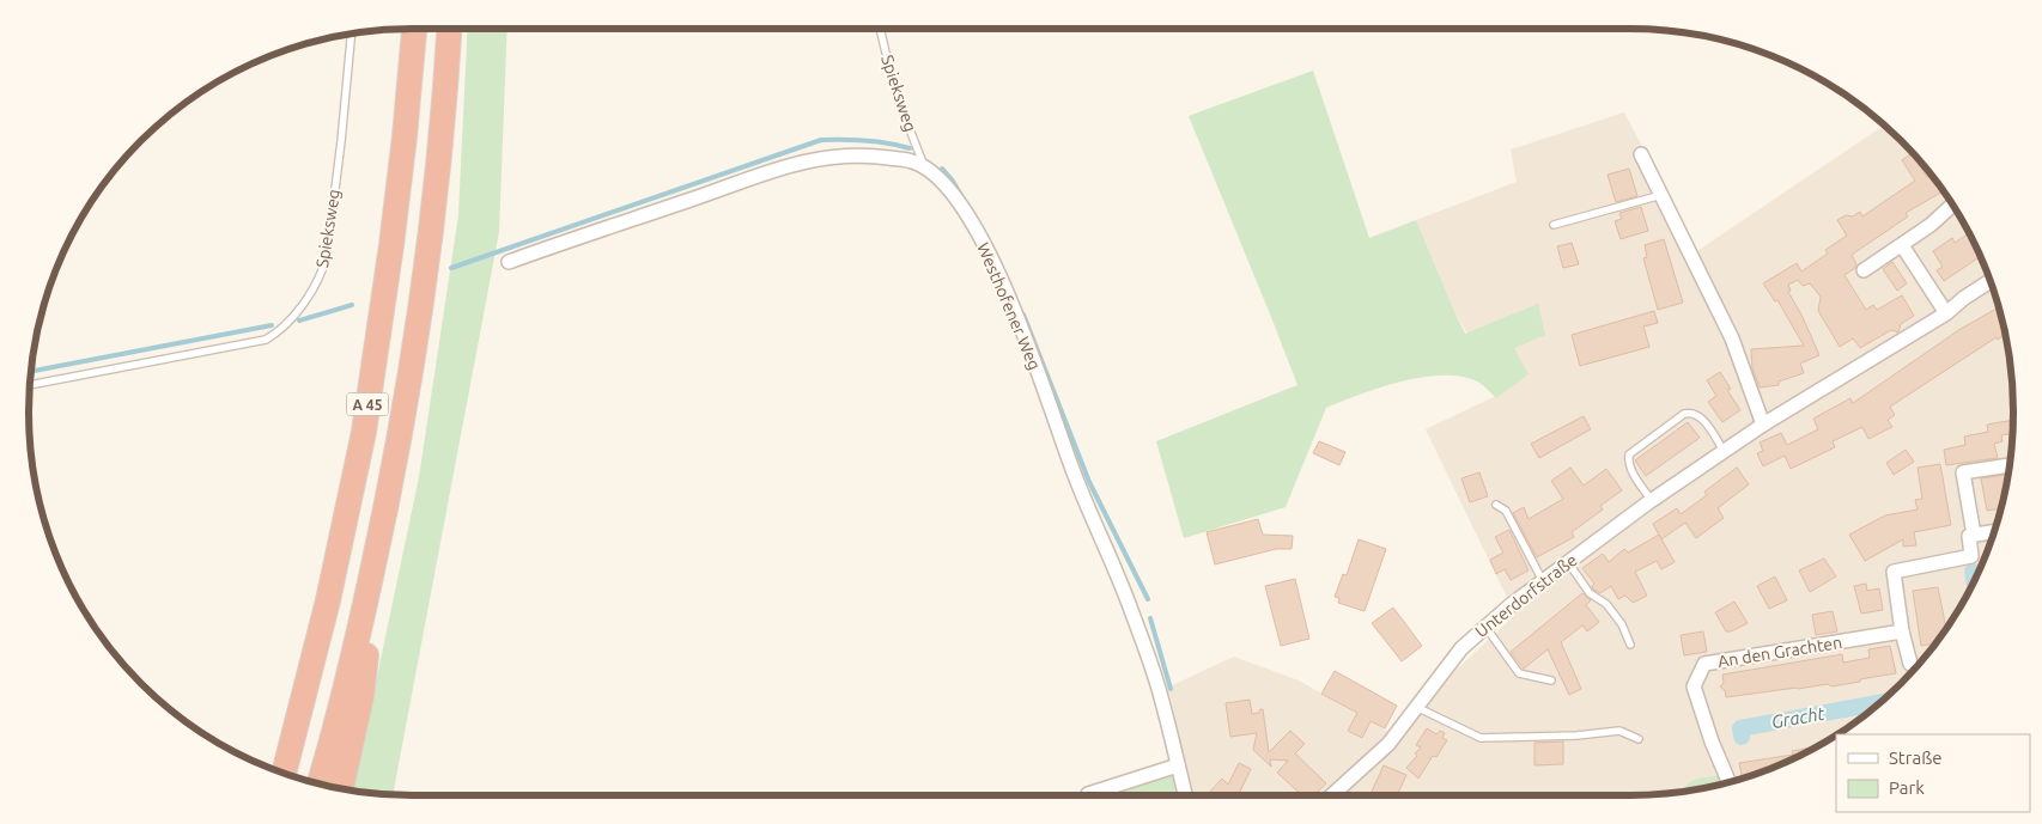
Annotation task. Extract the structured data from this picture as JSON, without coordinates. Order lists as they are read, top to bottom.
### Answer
{
  "streets": {
    "highway": ["A 45"],
    "street": ["Westhofener Weg", "Unterdorfstraße", "An den Grachten"],
    "lane": ["Spieksweg"]
  },
  "crossings": [
    ["Spieksweg", "Westhofener Weg"]
  ],
  "water": ["Gracht"],
  "legend": ["Straße", "Park"]
}
